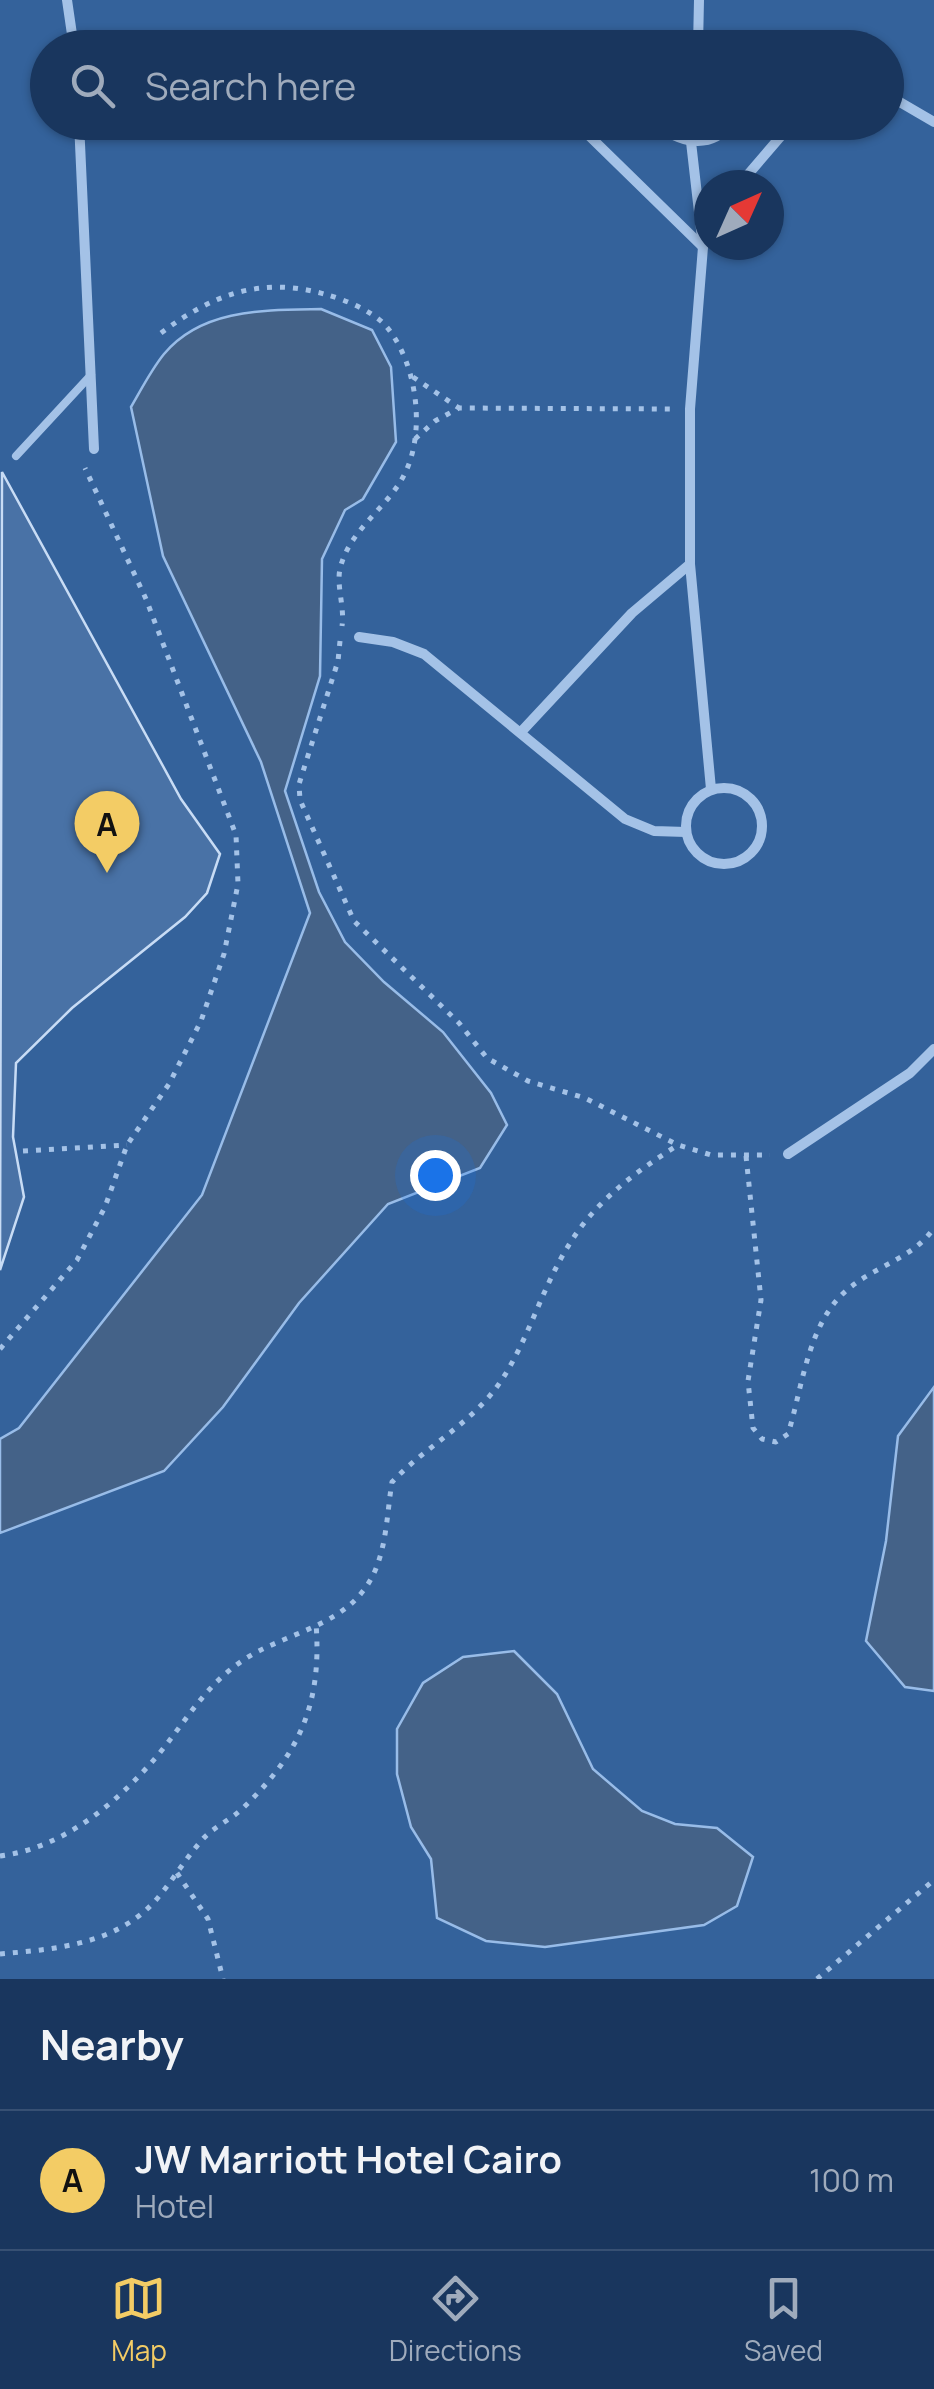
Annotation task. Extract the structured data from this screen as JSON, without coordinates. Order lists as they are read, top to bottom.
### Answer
{
  "north": "top right",
  "page": {
    "search": "Search here",
    "pins": "A",
    "heading": "Nearby",
    "list": [
      {
        "mark": "A",
        "name": "JW Marriott Hotel Cairo",
        "note": "Hotel",
        "value": "100 m"
      }
    ],
    "nav": ["Map", "Directions", "Saved"]
  }
}
